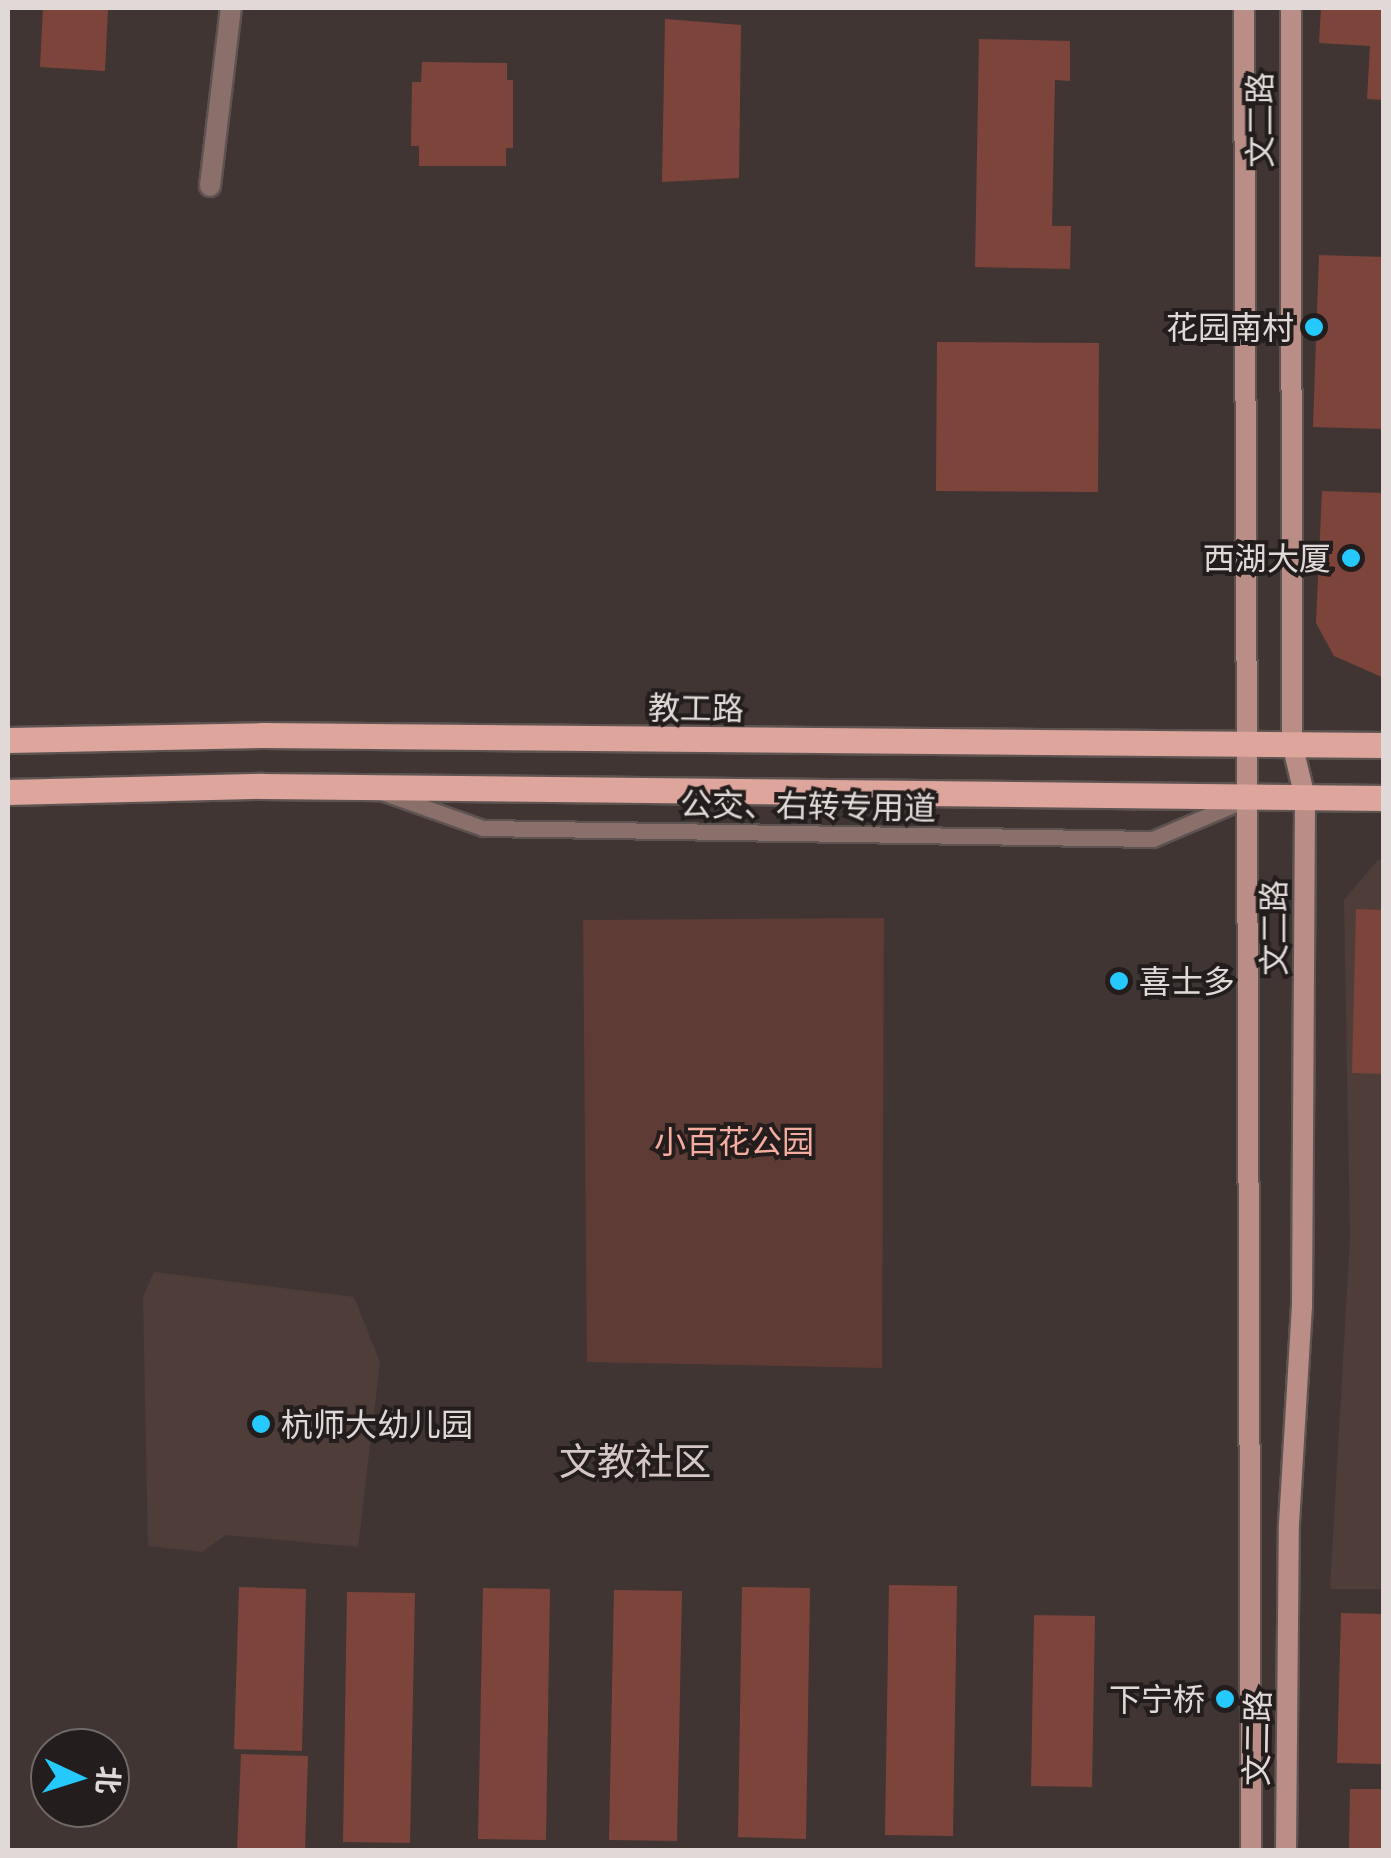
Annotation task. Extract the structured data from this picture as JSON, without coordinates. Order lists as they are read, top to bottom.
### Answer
{
  "streets": {
    "main road": ["文二路", "教工路"],
    "lane": ["公交、右转专用道"]
  },
  "crossings": [
    ["文二路", "教工路"],
    ["文二路", "公交、右转专用道"]
  ],
  "districts": ["文教社区"],
  "parks": ["小百花公园"],
  "places": [
    "花园南村",
    "西湖大厦",
    "喜士多",
    "杭师大幼儿园",
    "下宁桥"
  ],
  "north": "right"
}
